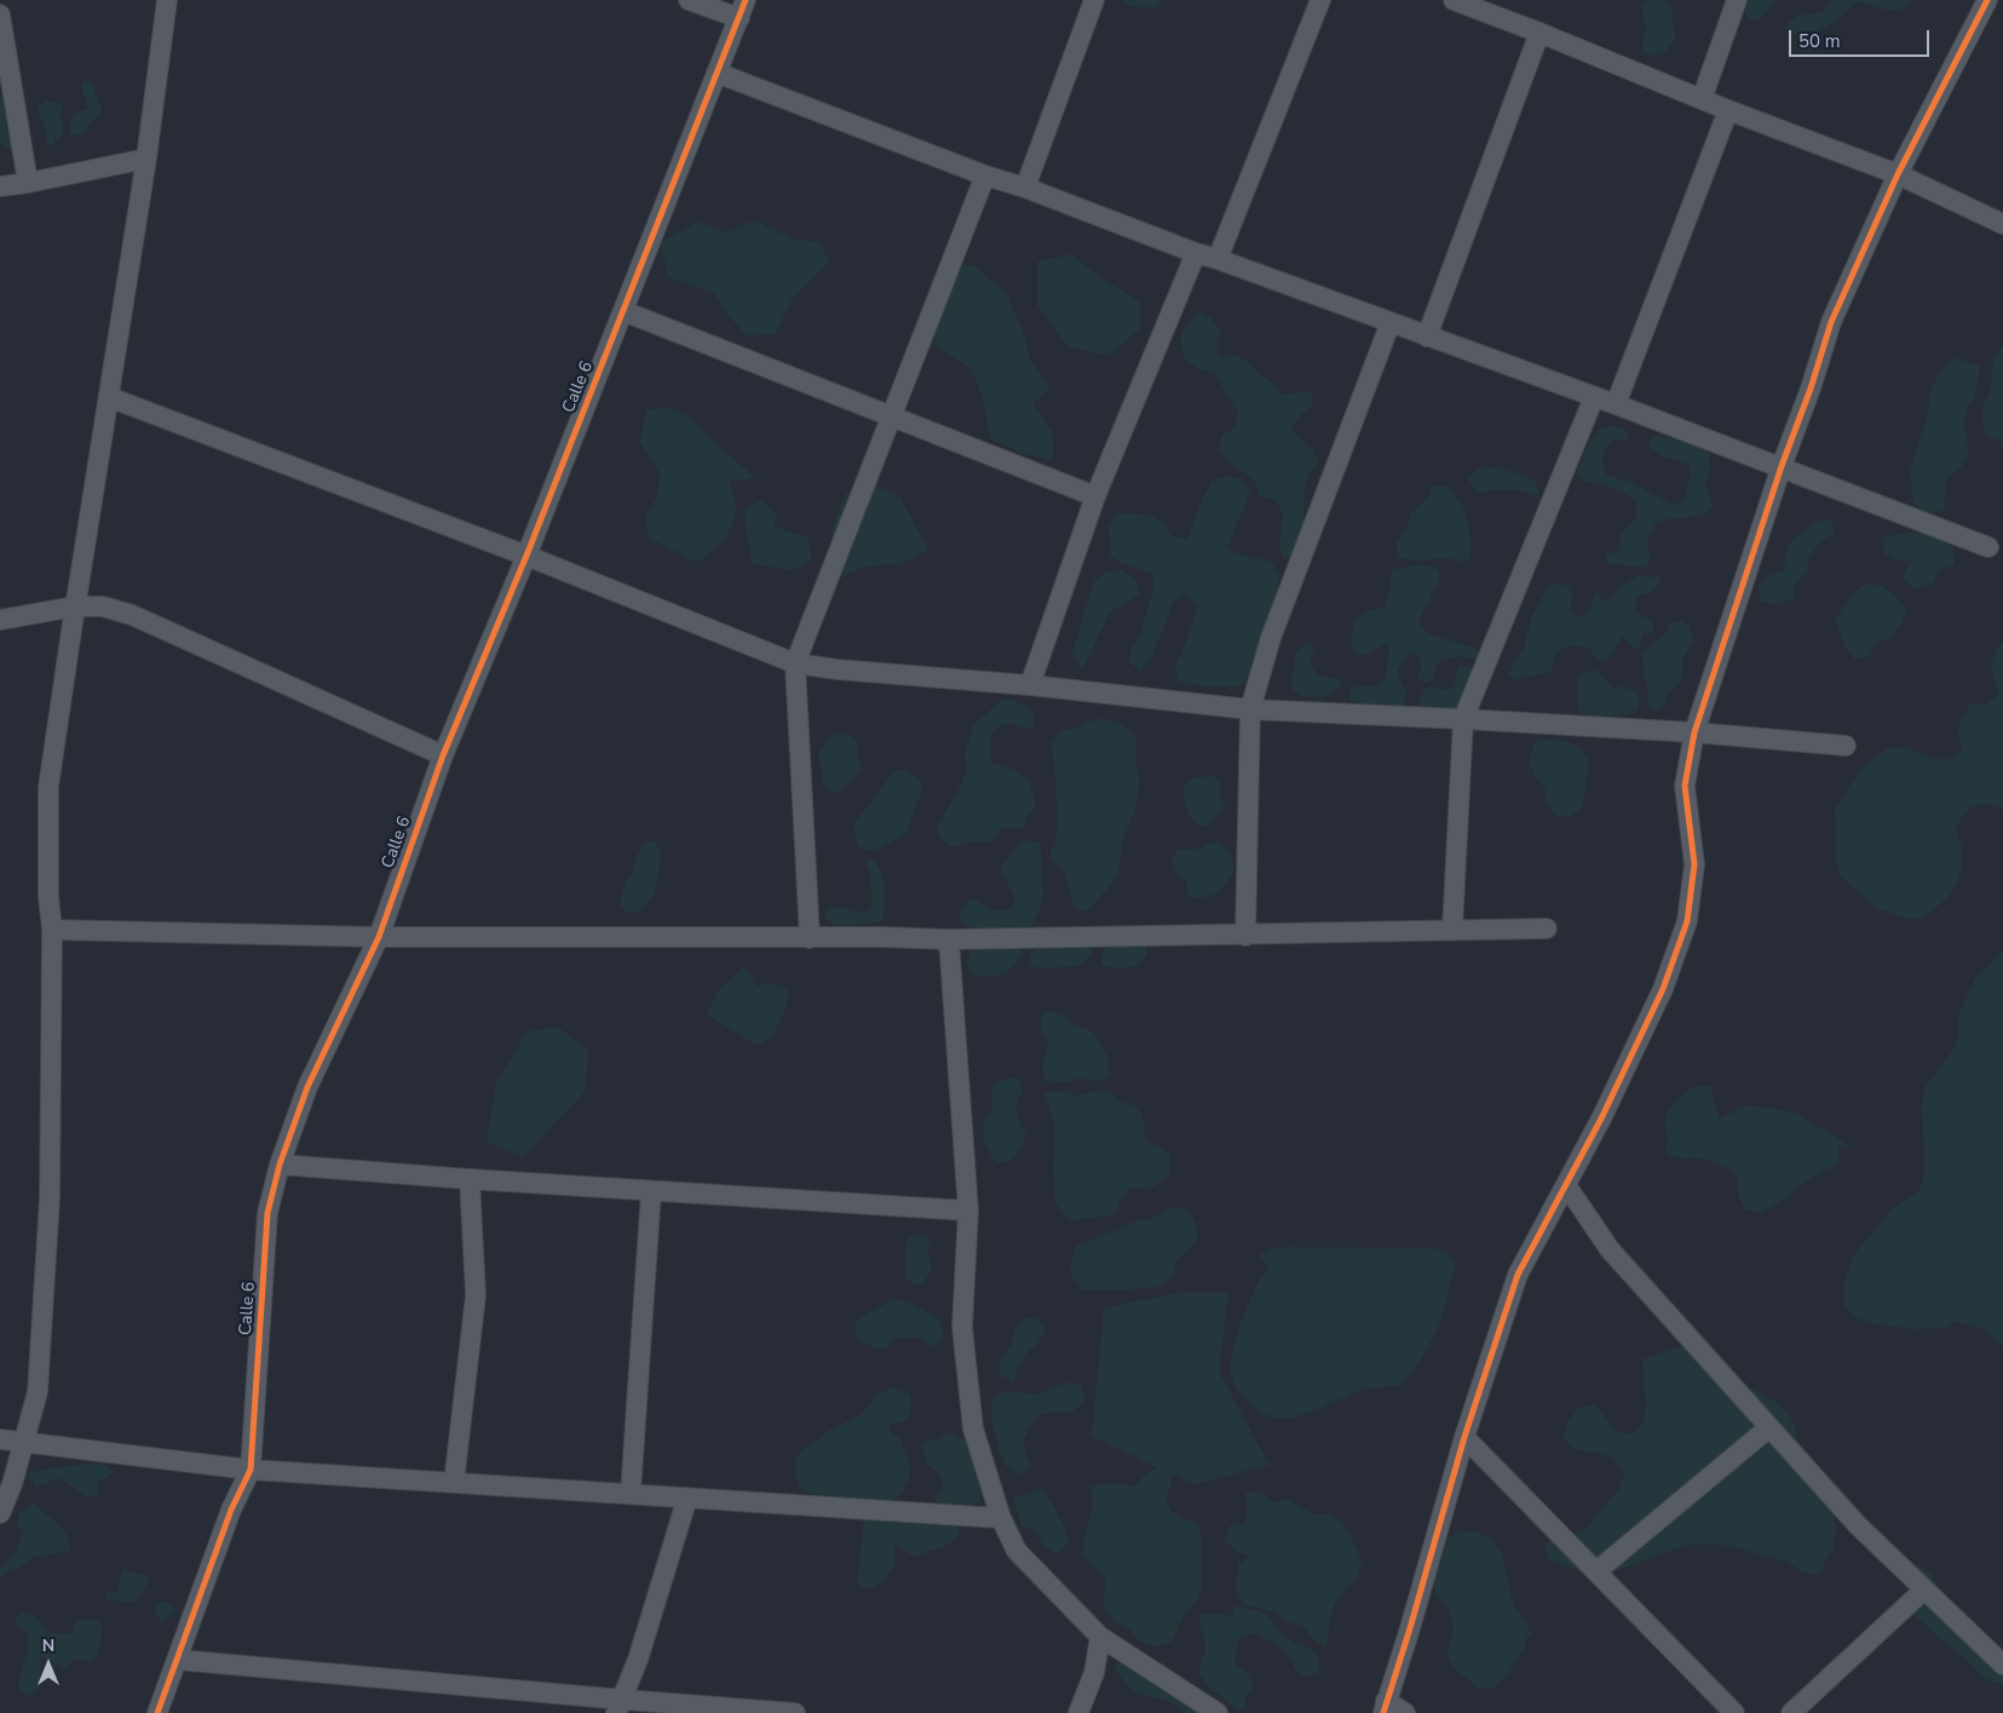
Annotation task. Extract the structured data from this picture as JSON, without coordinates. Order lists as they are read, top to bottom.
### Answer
{
  "streets": {
    "street": ["Calle 6"]
  },
  "scale_bar": "50 m",
  "north": "top"
}
